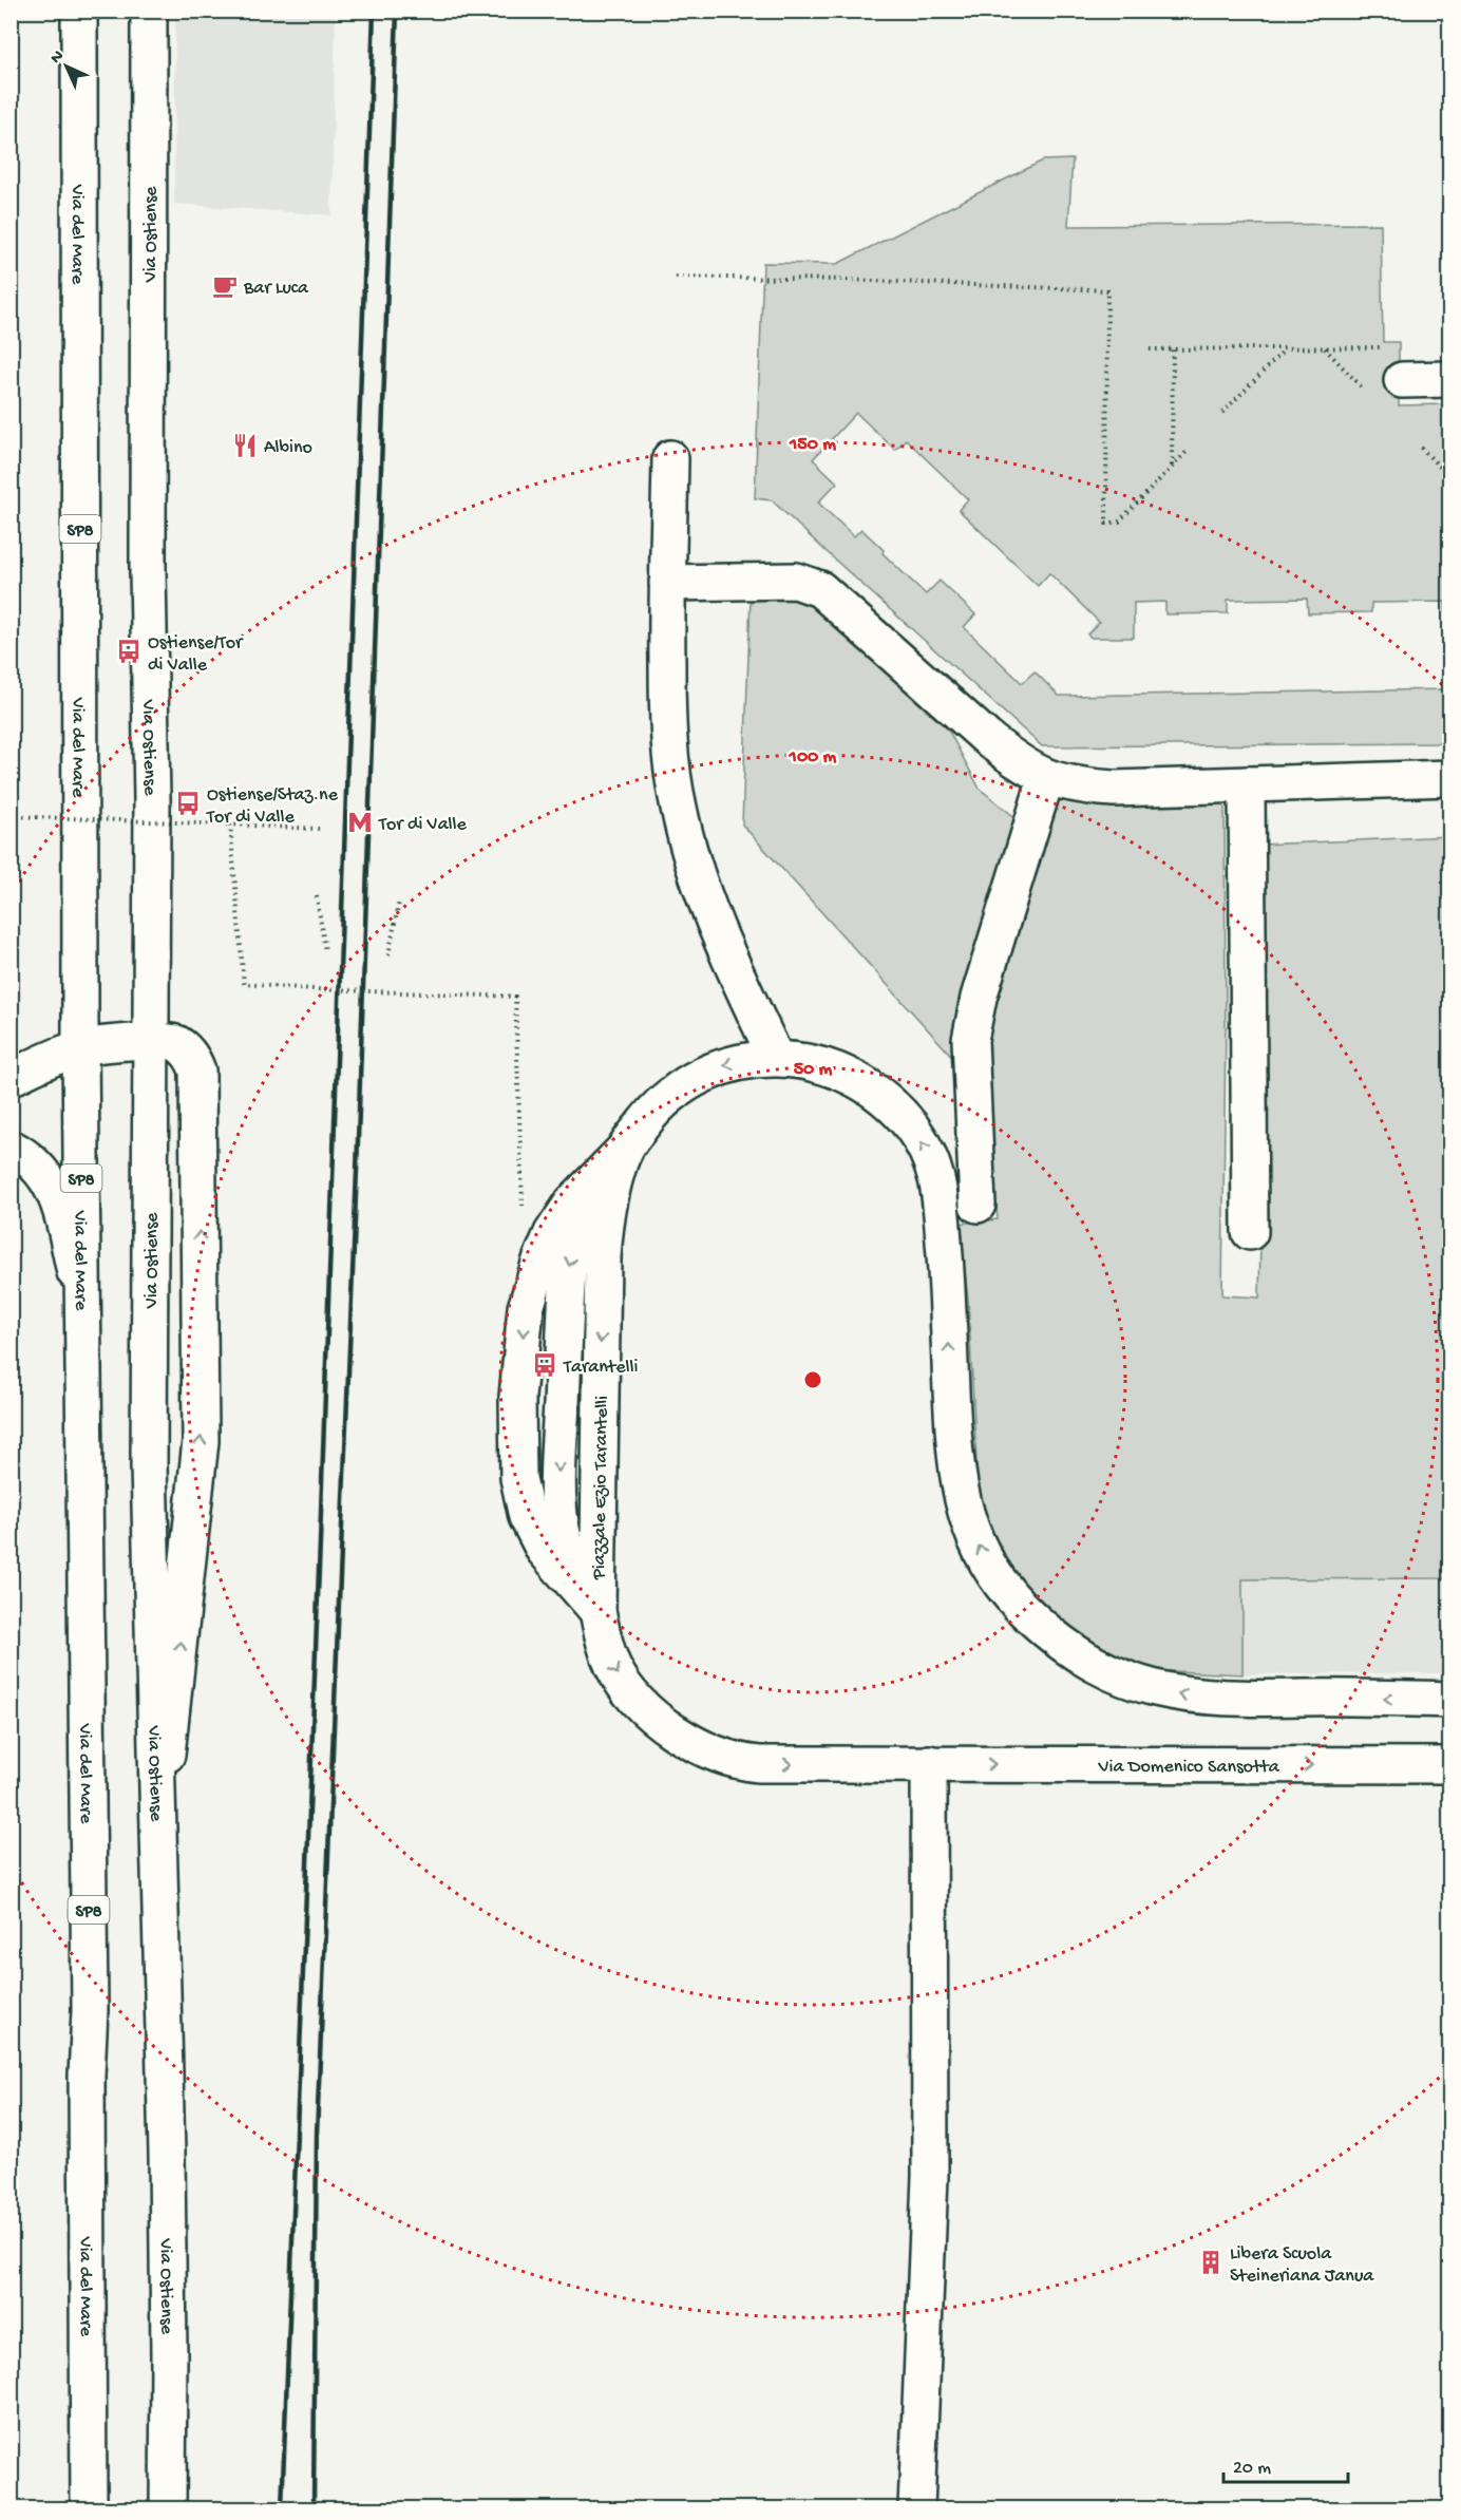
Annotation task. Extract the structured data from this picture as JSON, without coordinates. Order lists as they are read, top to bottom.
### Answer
{
  "streets": {
    "street": [
      "Via del Mare",
      "Via Ostiense",
      "SP8",
      "Piazzale Ezio Tarantelli",
      "Via Domenico Sansotta"
    ]
  },
  "crossings": [
    ["Piazzale Ezio Tarantelli", "Via Domenico Sansotta"]
  ],
  "one_way": ["Via Domenico Sansotta"],
  "places": {
    "cafe": ["Bar Luca"],
    "restaurant": ["Albino"],
    "bus stop": ["Ostiense/Tor di Valle", "Ostiense/Staz.ne Tor di Valle", "Tarantelli"],
    "metro station": ["Tor di Valle"],
    "building": ["Libera Scuola Steineriana Janua"]
  },
  "scale_bar": "20 m",
  "north": "top left",
  "rings": ["150 m", "100 m", "50 m"]
}
